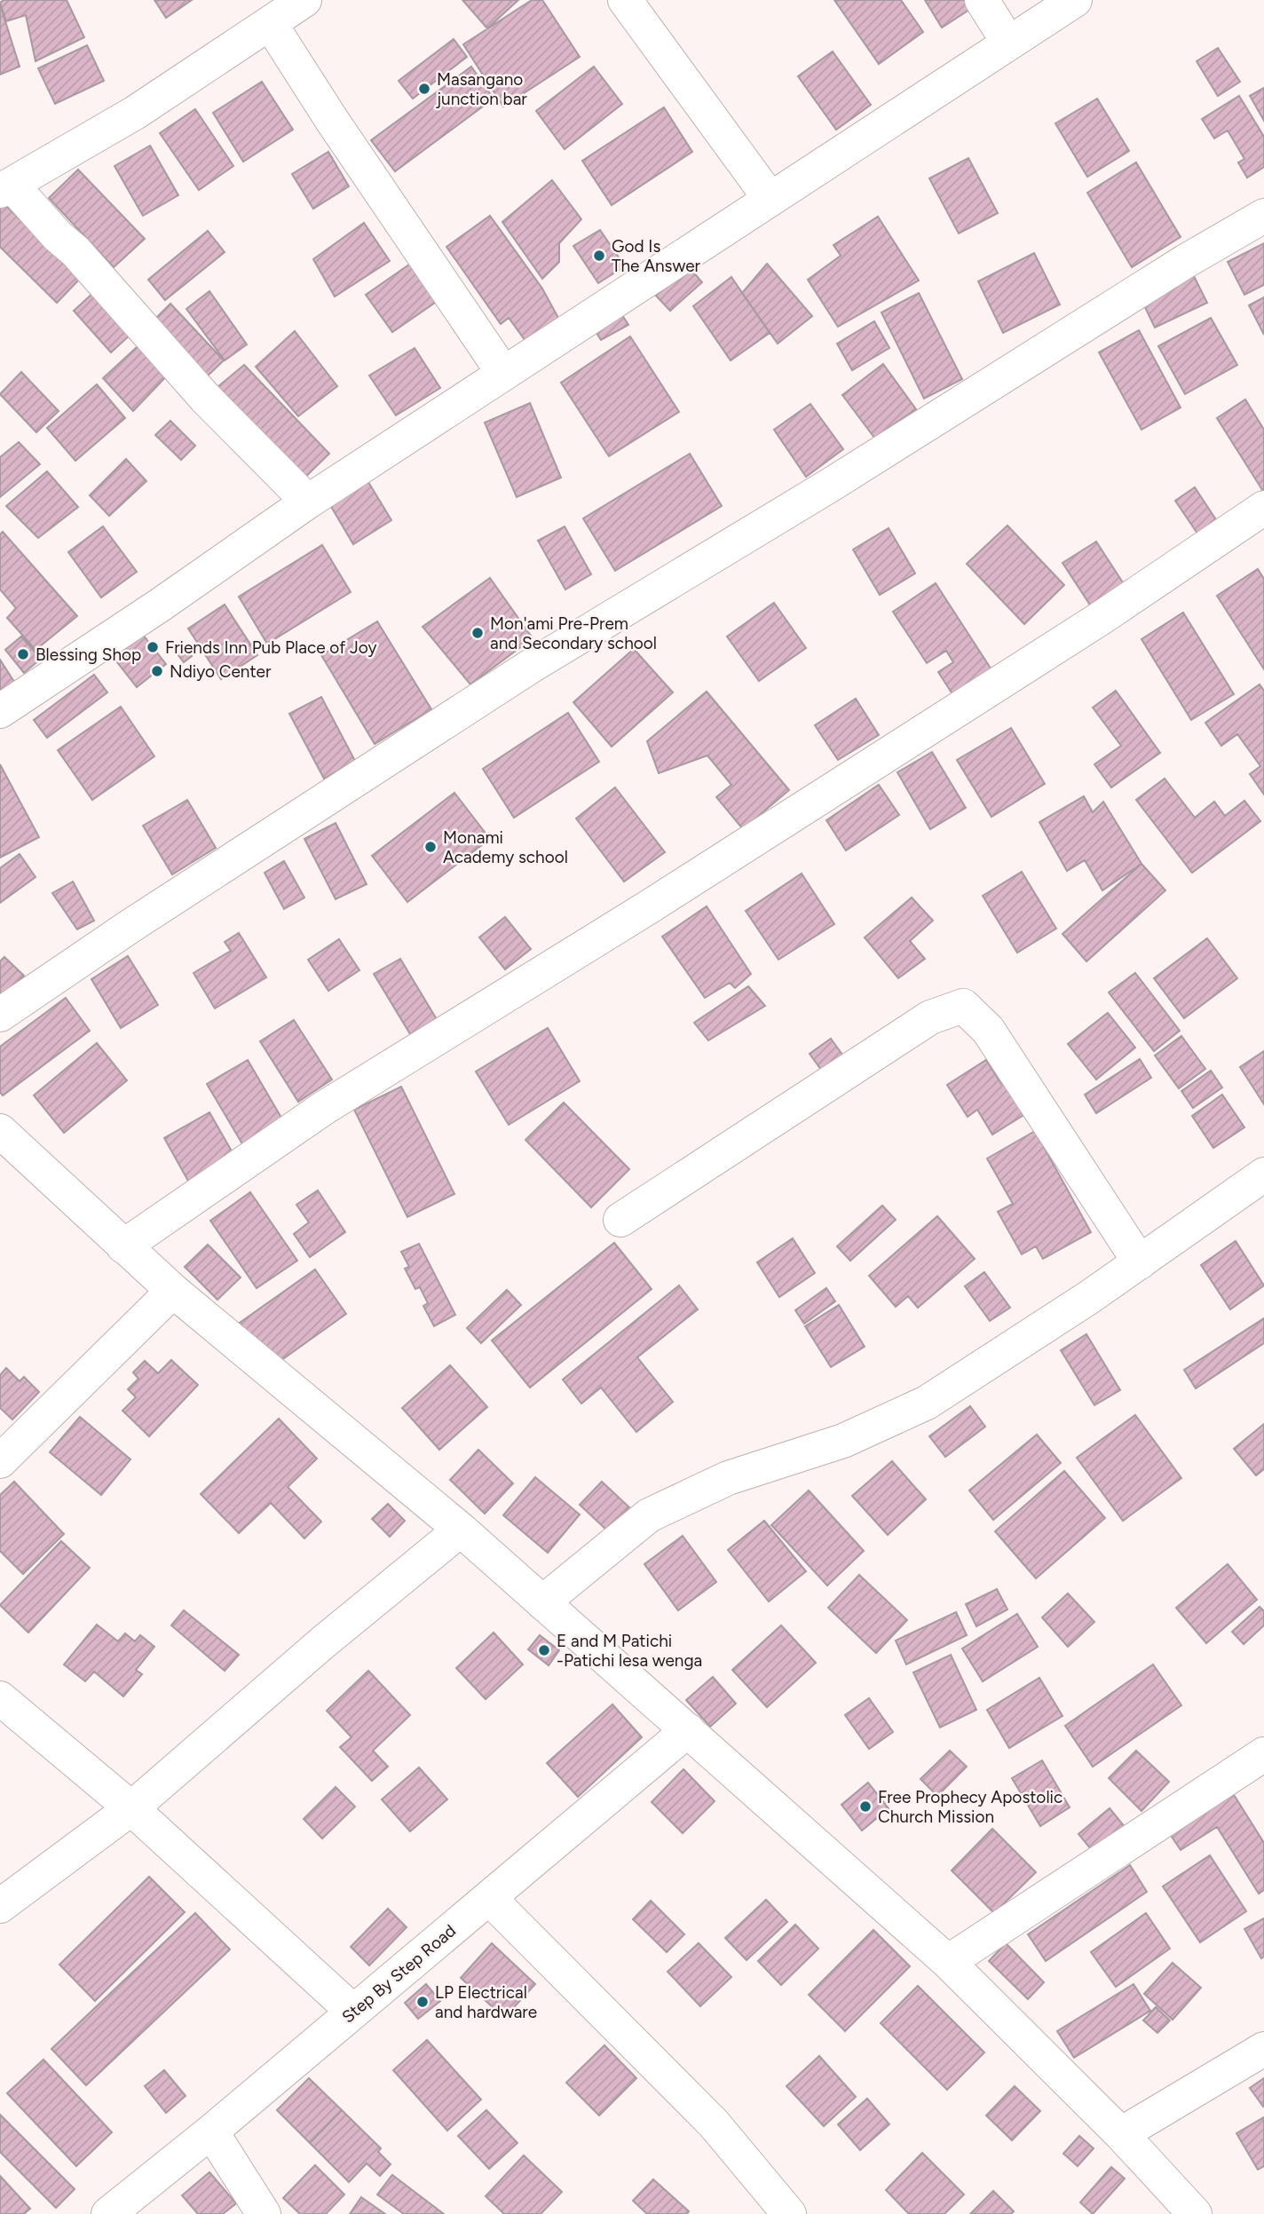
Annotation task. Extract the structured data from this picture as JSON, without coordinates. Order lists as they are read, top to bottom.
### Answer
{
  "streets": {
    "street": ["Step By Step Road"]
  },
  "places": [
    "Masangano junction bar",
    "God Is The Answer",
    "Mon'ami Pre-Prem and Secondary school",
    "Friends Inn Pub Place of Joy",
    "Blessing Shop",
    "Ndiyo Center",
    "Monami Academy school",
    "E and M Patichi -Patichi lesa wenga",
    "Free Prophecy Apostolic Church Mission",
    "LP Electrical and hardware"
  ]
}
